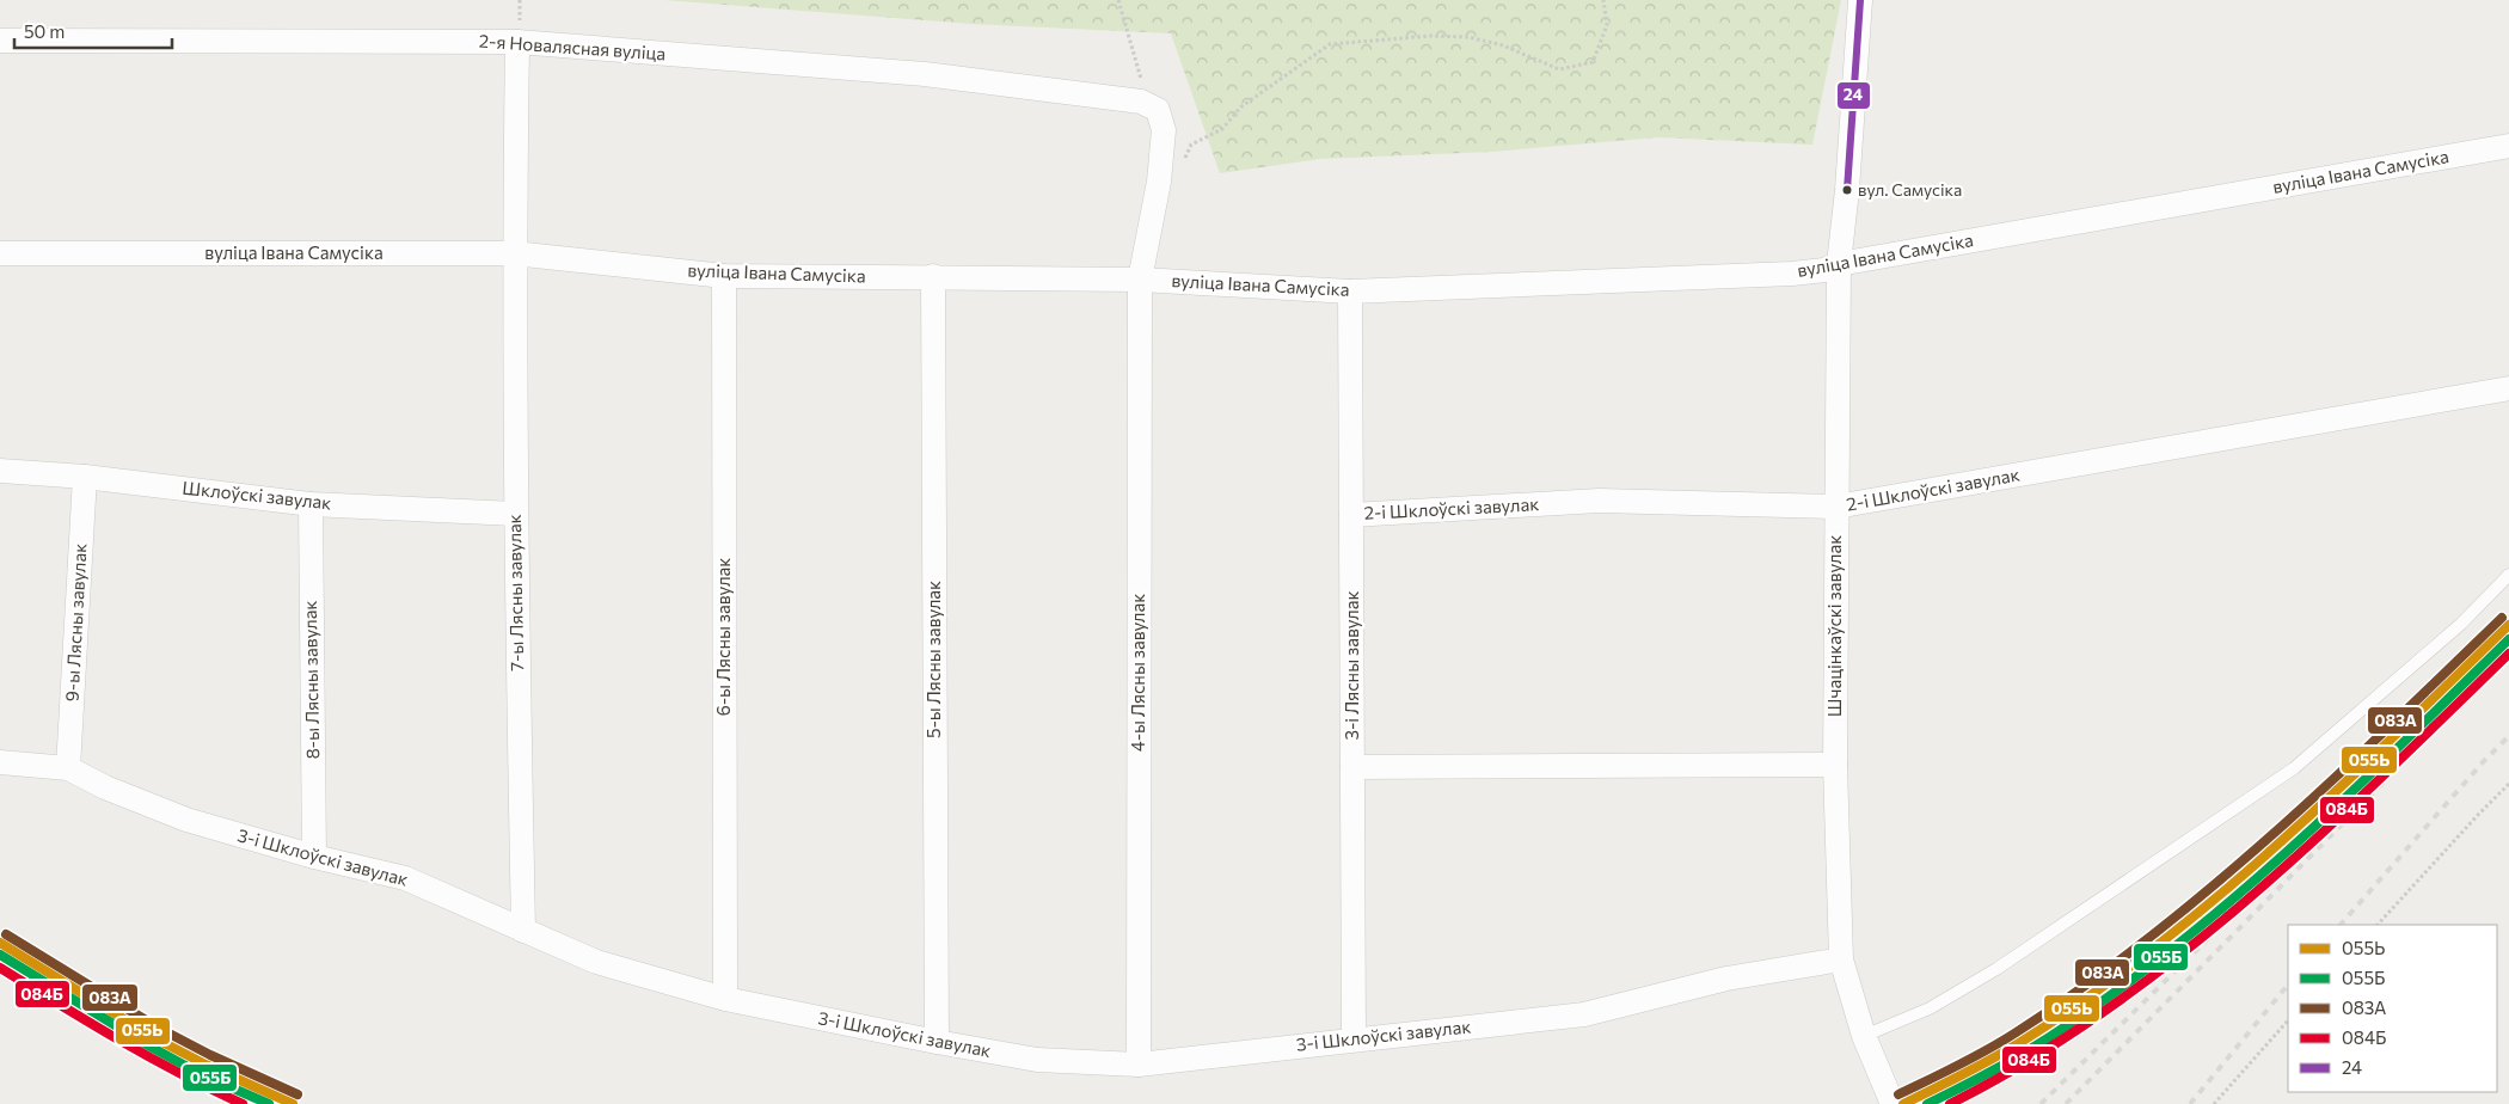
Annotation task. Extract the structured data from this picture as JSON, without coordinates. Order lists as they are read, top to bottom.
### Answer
{
  "streets": {
    "street": [
      "2-я Новалясная вуліца",
      "вуліца Івана Самусіка",
      "2-і Шклоўскі завулак",
      "Шклоўскі завулак",
      "7-ы Лясны завулак",
      "9-ы Лясны завулак",
      "Шчацінкаўскі завулак",
      "6-ы Лясны завулак",
      "5-ы Лясны завулак",
      "3-і Лясны завулак",
      "4-ы Лясны завулак",
      "8-ы Лясны завулак",
      "3-і Шклоўскі завулак"
    ]
  },
  "crossings": [
    ["2-я Новалясная вуліца", "7-ы Лясны завулак"],
    ["2-я Новалясная вуліца", "4-ы Лясны завулак"],
    ["вуліца Івана Самусіка", "7-ы Лясны завулак"],
    ["вуліца Івана Самусіка", "Шчацінкаўскі завулак"],
    ["вуліца Івана Самусіка", "6-ы Лясны завулак"],
    ["вуліца Івана Самусіка", "5-ы Лясны завулак"],
    ["вуліца Івана Самусіка", "3-і Лясны завулак"],
    ["вуліца Івана Самусіка", "4-ы Лясны завулак"],
    ["2-і Шклоўскі завулак", "Шчацінкаўскі завулак"],
    ["2-і Шклоўскі завулак", "3-і Лясны завулак"],
    ["Шклоўскі завулак", "7-ы Лясны завулак"],
    ["Шклоўскі завулак", "9-ы Лясны завулак"],
    ["Шклоўскі завулак", "8-ы Лясны завулак"],
    ["7-ы Лясны завулак", "3-і Шклоўскі завулак"],
    ["9-ы Лясны завулак", "3-і Шклоўскі завулак"],
    ["Шчацінкаўскі завулак", "3-і Шклоўскі завулак"],
    ["6-ы Лясны завулак", "3-і Шклоўскі завулак"],
    ["5-ы Лясны завулак", "3-і Шклоўскі завулак"],
    ["3-і Лясны завулак", "3-і Шклоўскі завулак"],
    ["4-ы Лясны завулак", "3-і Шклоўскі завулак"],
    ["8-ы Лясны завулак", "3-і Шклоўскі завулак"]
  ],
  "places": ["вул. Самусіка"],
  "lines": [
    "transit line 24",
    "transit line 083А",
    "transit line 055Ь",
    "transit line 055Б",
    "transit line 084Б"
  ],
  "legend": [
    "055Ь",
    "055Б",
    "083А",
    "084Б",
    "24"
  ],
  "scale_bar": "50 m"
}
